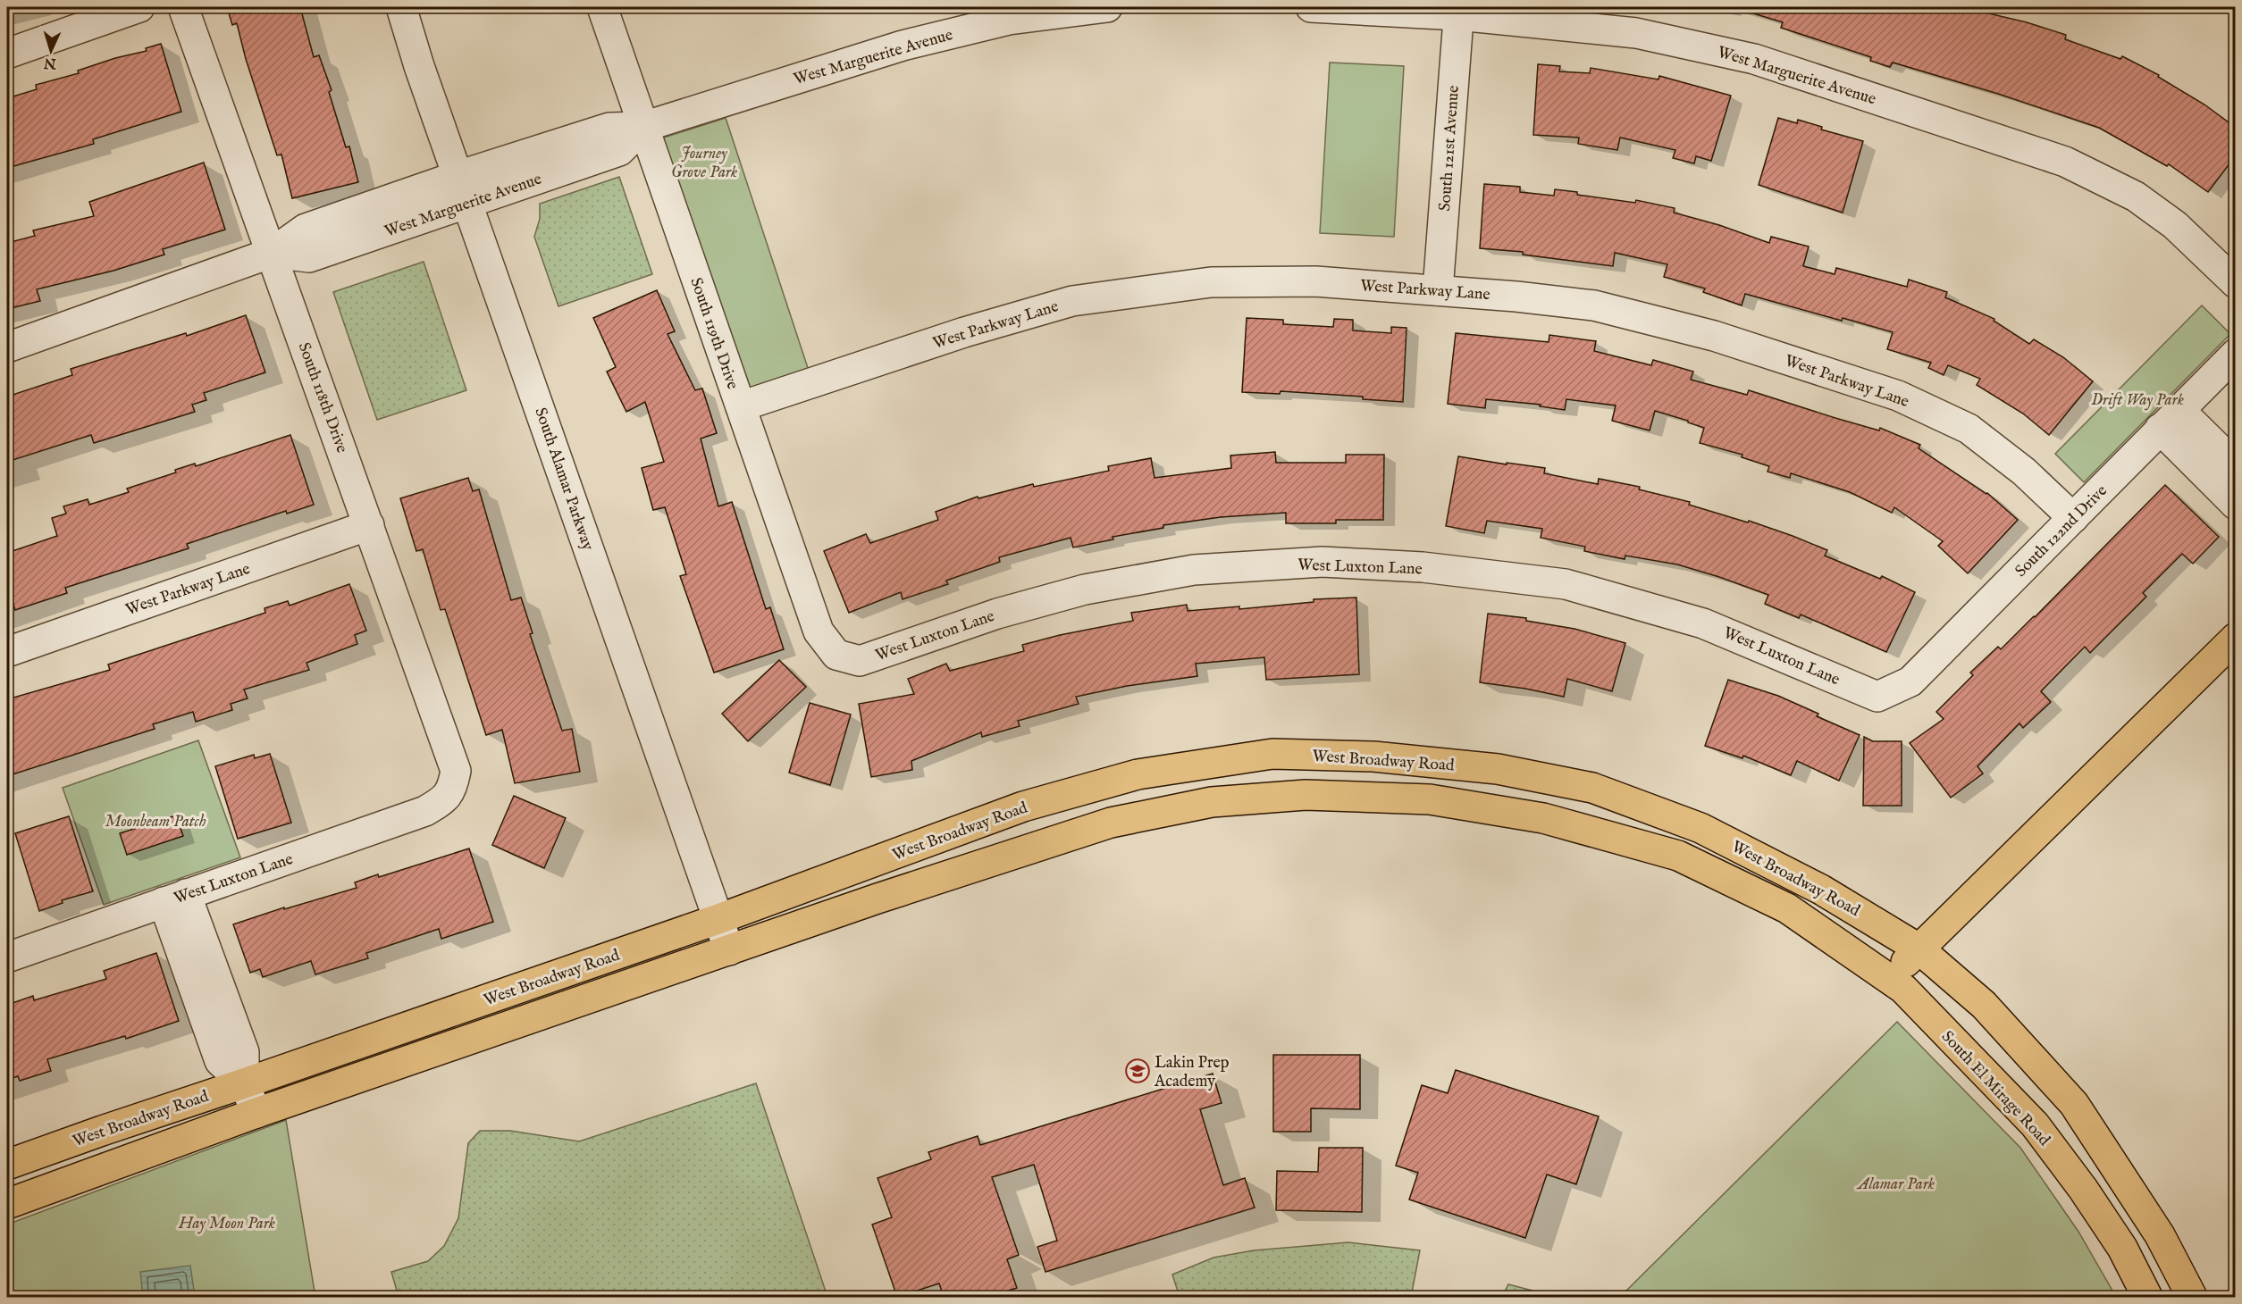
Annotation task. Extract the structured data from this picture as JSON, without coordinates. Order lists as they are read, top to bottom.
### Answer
{
  "streets": {
    "main road": ["West Broadway Road", "South El Mirage Road"],
    "street": [
      "West Marguerite Avenue",
      "South 121st Avenue",
      "West Parkway Lane",
      "South 119th Drive",
      "South 118th Drive",
      "South Alamar Parkway",
      "South 122nd Drive",
      "West Luxton Lane"
    ]
  },
  "crossings": [
    ["West Marguerite Avenue", "South 121st Avenue"],
    ["West Marguerite Avenue", "South 119th Drive"],
    ["West Marguerite Avenue", "South 118th Drive"],
    ["West Marguerite Avenue", "South Alamar Parkway"],
    ["South 121st Avenue", "West Parkway Lane"],
    ["West Parkway Lane", "South 119th Drive"],
    ["West Parkway Lane", "South 118th Drive"],
    ["West Parkway Lane", "South 122nd Drive"],
    ["South 119th Drive", "West Luxton Lane"],
    ["South 118th Drive", "West Luxton Lane"],
    ["South Alamar Parkway", "West Broadway Road"],
    ["South 122nd Drive", "West Luxton Lane"],
    ["West Broadway Road", "South El Mirage Road"]
  ],
  "parks": [
    "Journey Grove Park",
    "Drift Way Park",
    "Moonbeam Patch",
    "Alamar Park",
    "Hay Moon Park"
  ],
  "places": {
    "school or university": ["Lakin Prep Academy"]
  },
  "north": "bottom"
}
